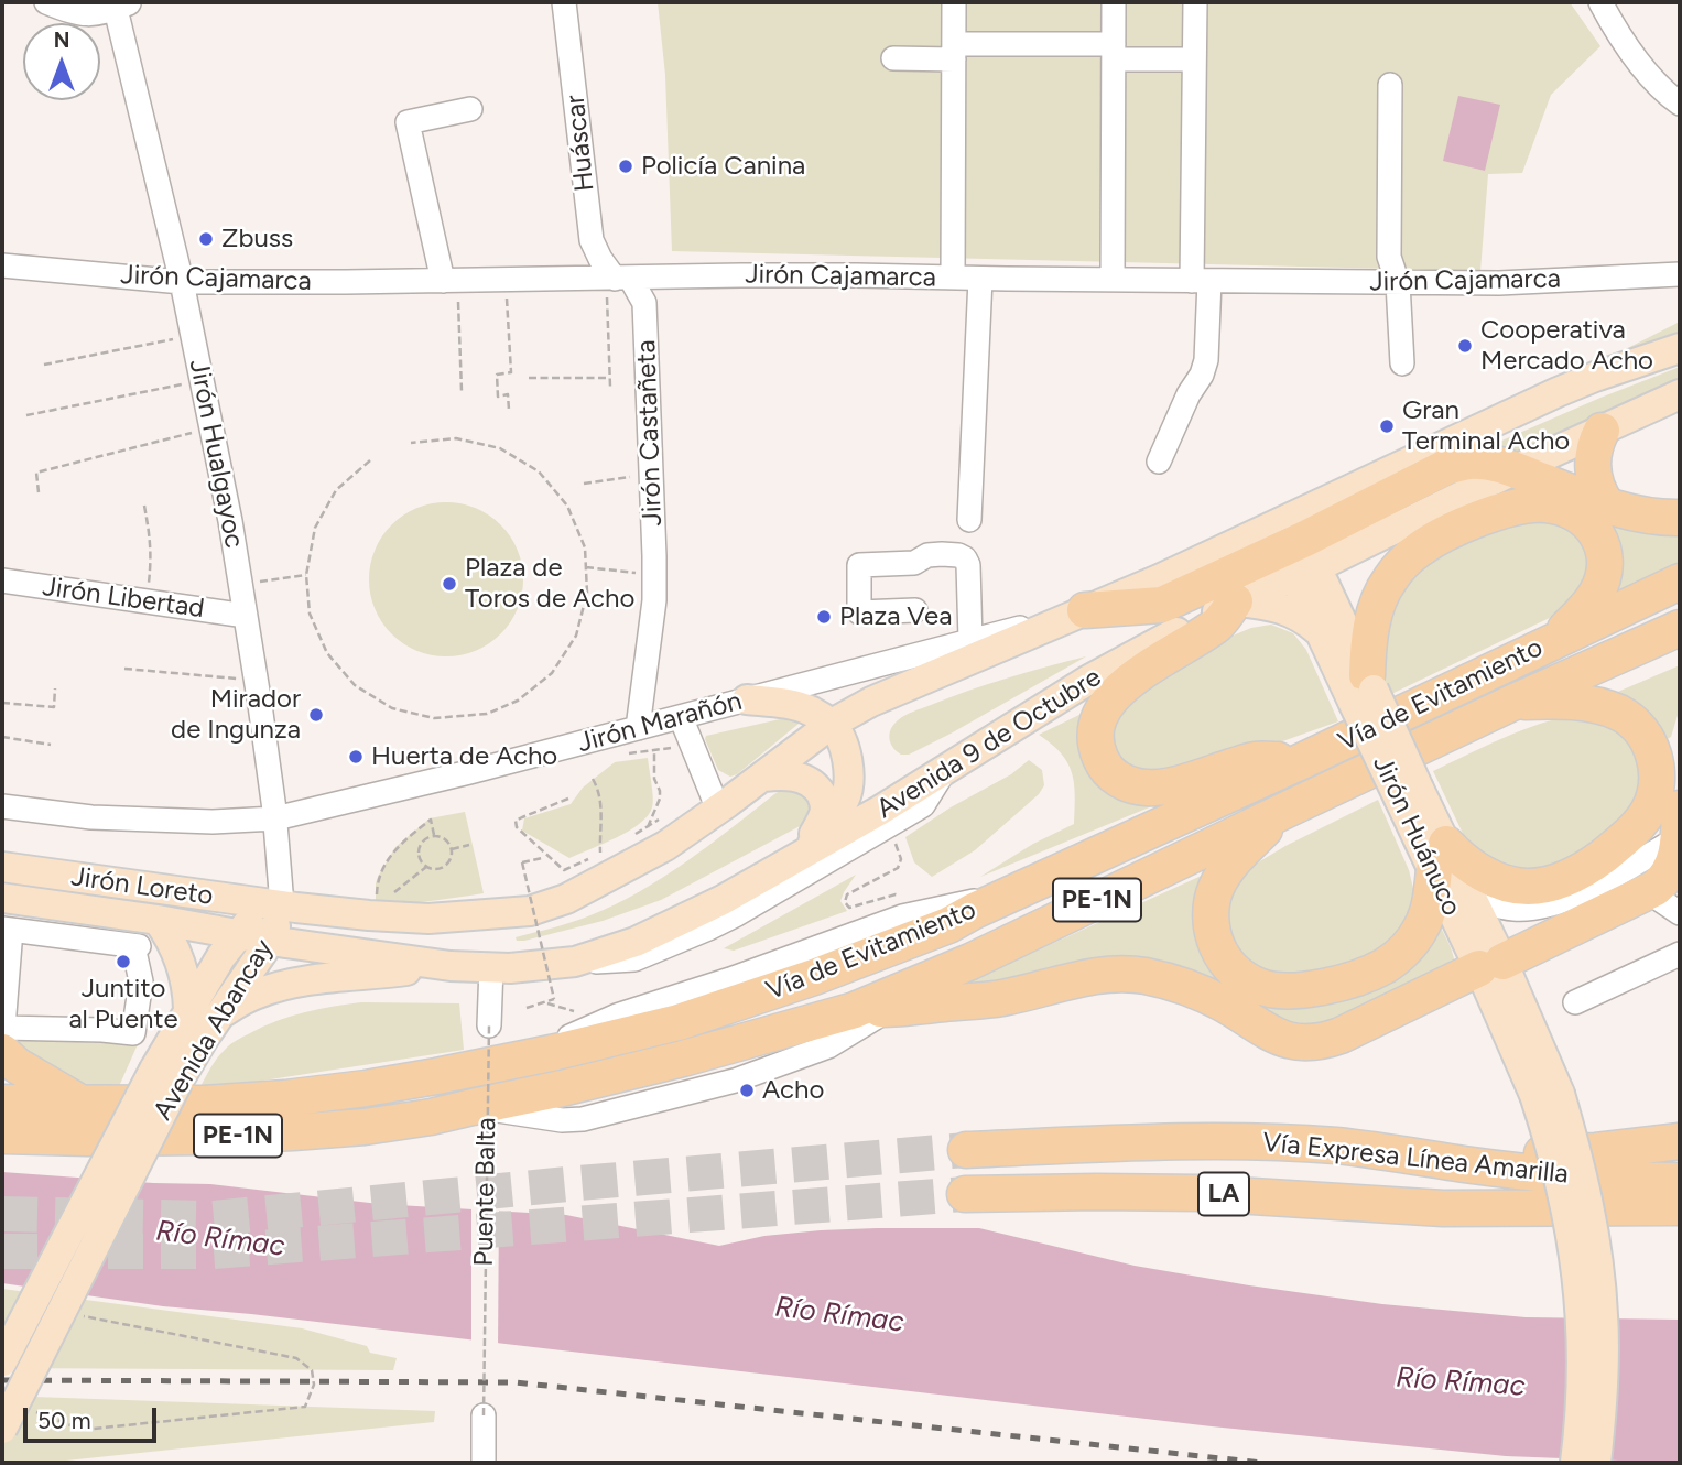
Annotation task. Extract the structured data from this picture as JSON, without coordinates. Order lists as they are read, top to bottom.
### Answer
{
  "streets": {
    "highway": [
      "Vía de Evitamiento",
      "PE-1N",
      "Vía Expresa Línea Amarilla",
      "LA"
    ],
    "main road": [
      "Avenida 9 de Octubre",
      "Jirón Huánuco",
      "Jirón Loreto",
      "Avenida Abancay"
    ],
    "street": [
      "Huáscar",
      "Jirón Cajamarca",
      "Jirón Castañeta",
      "Jirón Hualgayoc",
      "Jirón Libertad",
      "Jirón Marañón"
    ],
    "path": ["Puente Balta"]
  },
  "crossings": [
    ["Huáscar", "Jirón Cajamarca"],
    ["Huáscar", "Jirón Castañeta"],
    ["Jirón Cajamarca", "Jirón Castañeta"],
    ["Jirón Cajamarca", "Jirón Hualgayoc"],
    ["Jirón Castañeta", "Jirón Marañón"],
    ["Jirón Hualgayoc", "Jirón Libertad"],
    ["Jirón Hualgayoc", "Jirón Marañón"],
    ["Jirón Hualgayoc", "Jirón Loreto"],
    ["Jirón Hualgayoc", "Avenida Abancay"],
    ["Vía de Evitamiento", "Jirón Huánuco"],
    ["Avenida 9 de Octubre", "Jirón Huánuco"],
    ["Avenida 9 de Octubre", "Jirón Loreto"],
    ["Avenida 9 de Octubre", "Avenida Abancay"],
    ["Jirón Loreto", "Avenida Abancay"]
  ],
  "water": ["Río Rímac"],
  "places": [
    "Policía Canina",
    "Zbuss",
    "Cooperativa Mercado Acho",
    "Gran Terminal Acho",
    "Plaza de Toros de Acho",
    "Plaza Vea",
    "Mirador de Ingunza",
    "Huerta de Acho",
    "Juntito al Puente",
    "Acho"
  ],
  "scale_bar": "50 m",
  "north": "top"
}
